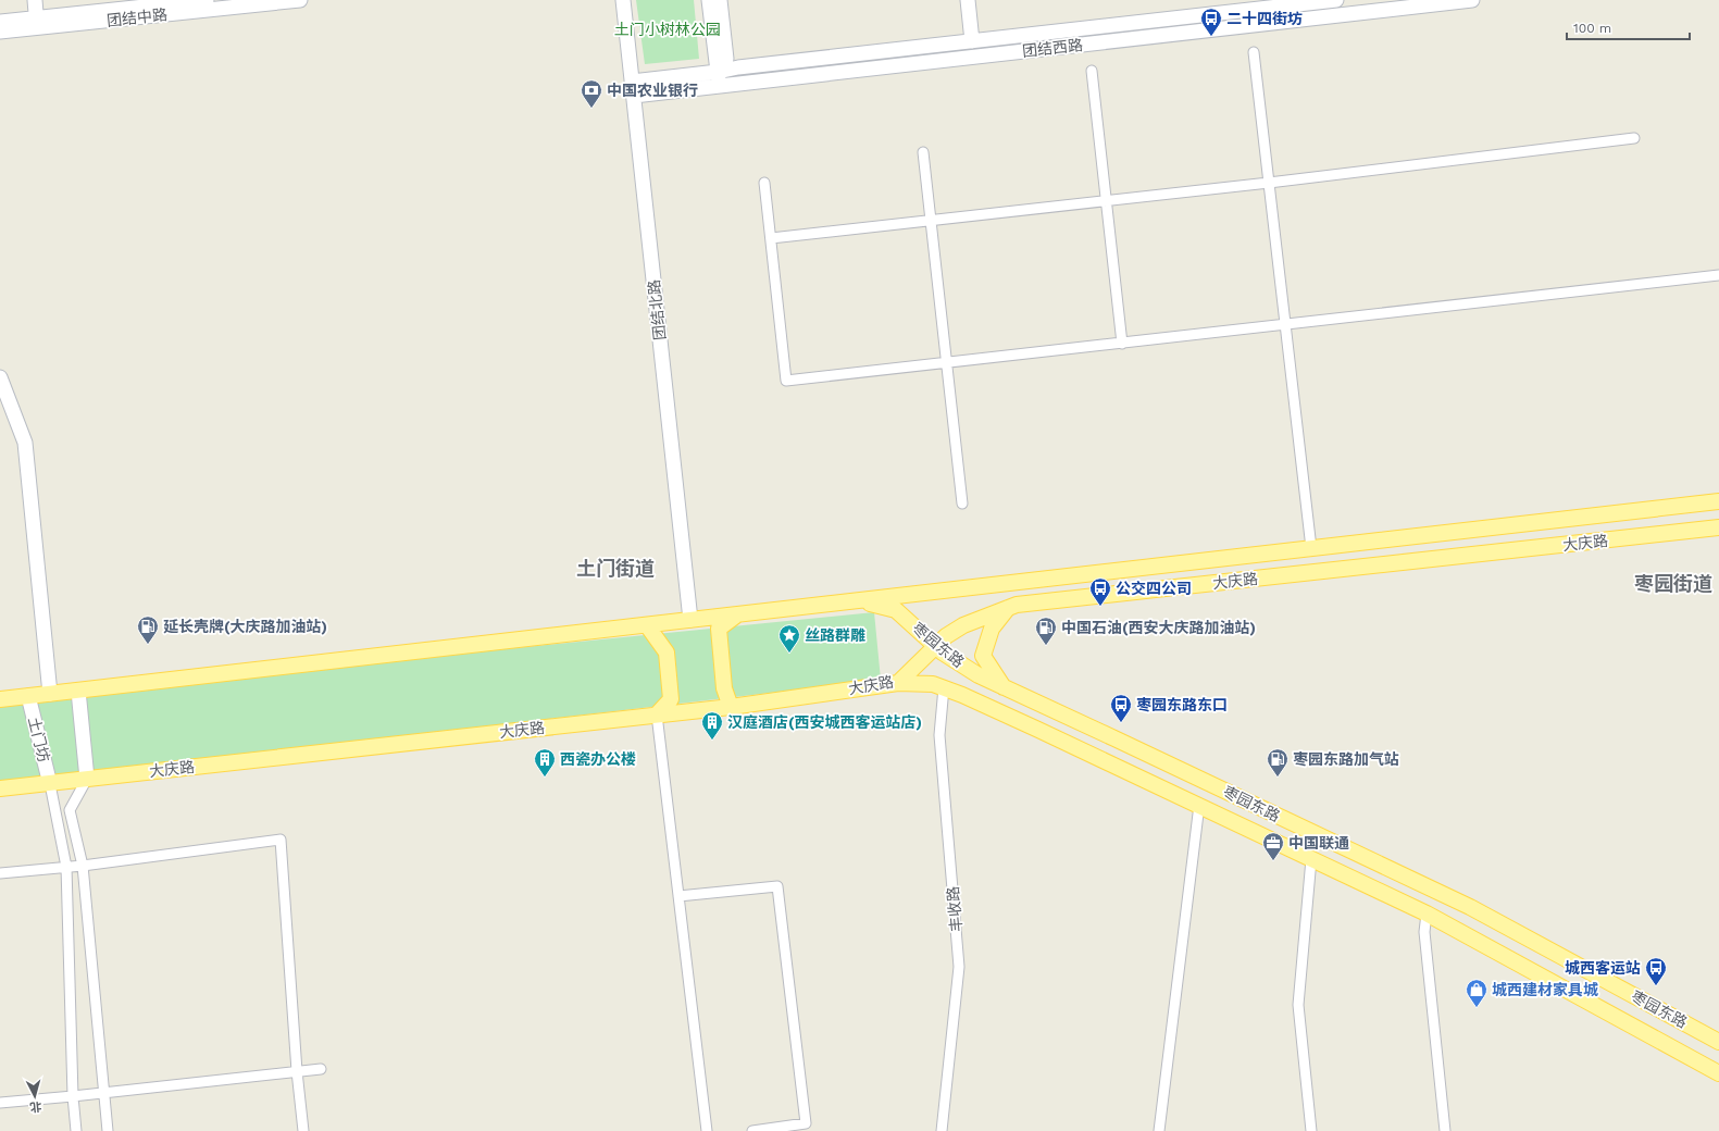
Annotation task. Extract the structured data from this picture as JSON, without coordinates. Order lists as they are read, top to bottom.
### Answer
{
  "streets": {
    "main road": ["大庆路", "枣园东路"],
    "street": [
      "团结中路",
      "团结西路",
      "团结北路",
      "土门坊",
      "丰收路"
    ]
  },
  "crossings": [
    ["团结西路", "团结北路"],
    ["团结北路", "大庆路"],
    ["大庆路", "枣园东路"],
    ["大庆路", "土门坊"],
    ["枣园东路", "丰收路"]
  ],
  "districts": ["土门街道", "枣园街道"],
  "parks": ["土门小树林公园"],
  "places": {
    "bus stop": [
      "二十四街坊",
      "公交四公司",
      "枣园东路东口",
      "城西客运站"
    ],
    "bank": ["中国农业银行"],
    "fuel station": ["延长壳牌(大庆路加油站)", "中国石油(西安大庆路加油站)", "枣园东路加气站"],
    "place": ["丝路群雕"],
    "building": ["汉庭酒店(西安城西客运站店)", "西瓷办公楼"],
    "office": ["中国联通"],
    "shop": ["城西建材家具城"]
  },
  "scale_bar": "100 m",
  "north": "bottom"
}
